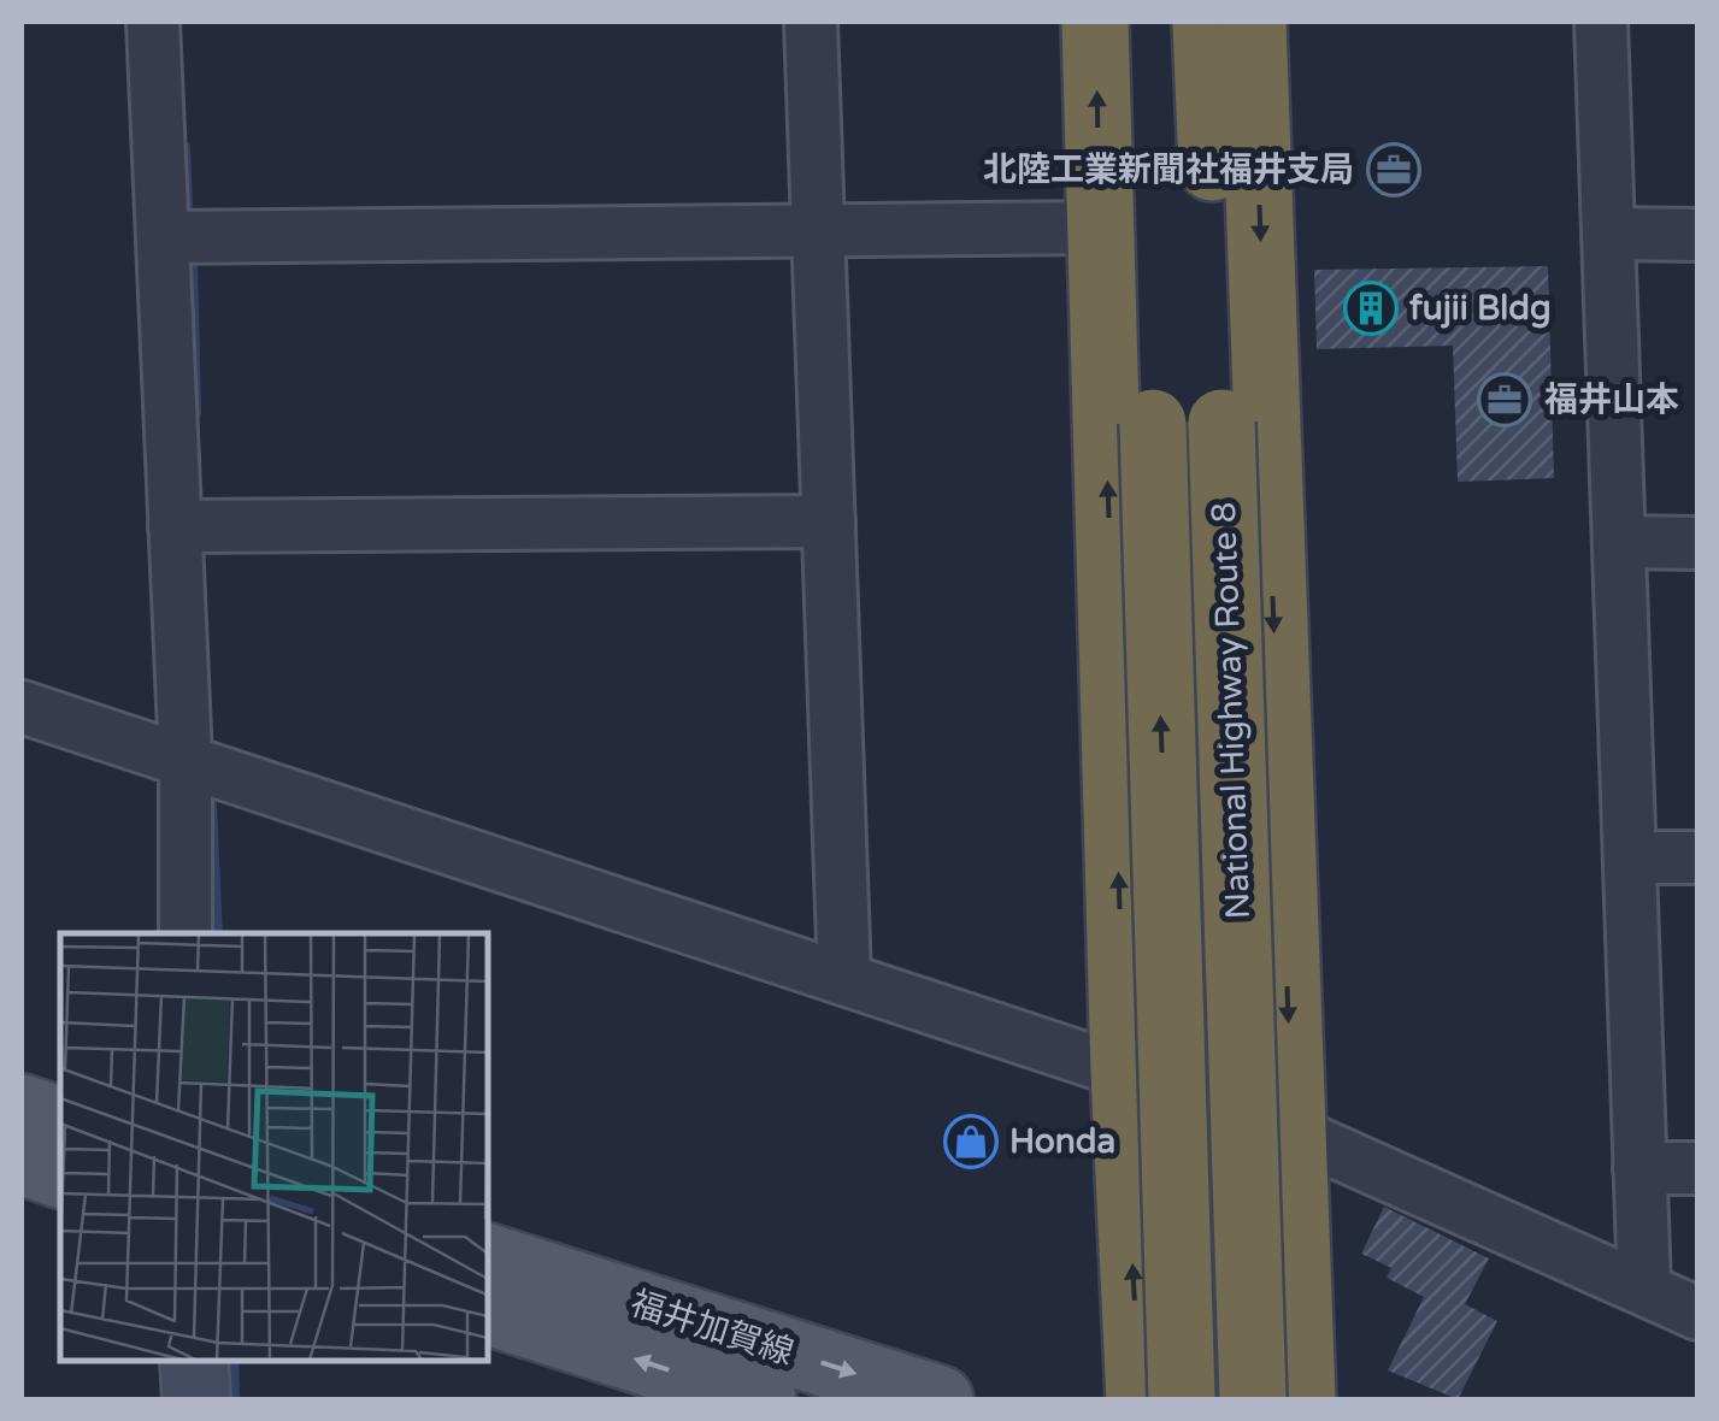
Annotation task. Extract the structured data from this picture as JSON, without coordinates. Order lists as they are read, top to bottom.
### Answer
{
  "streets": {
    "highway": ["National Highway Route 8"],
    "main road": ["福井加賀線"]
  },
  "places": {
    "office": ["北陸工業新聞社福井支局", "福井山本"],
    "building": ["fujii Bldg"],
    "shop": ["Honda"]
  }
}
